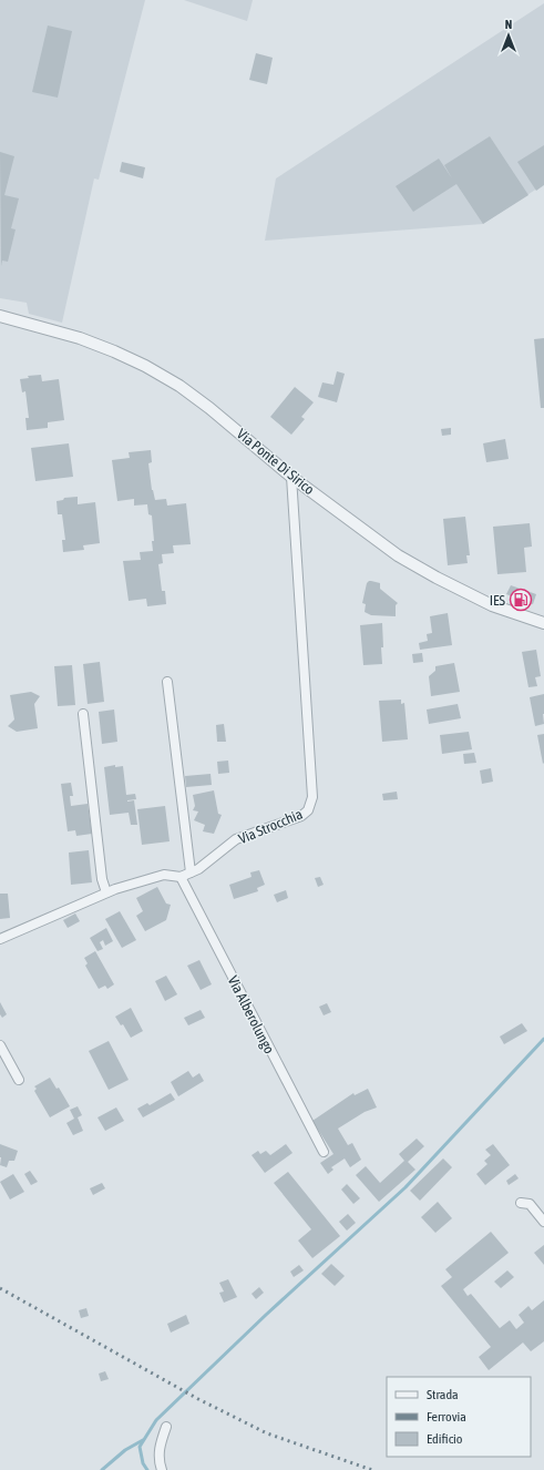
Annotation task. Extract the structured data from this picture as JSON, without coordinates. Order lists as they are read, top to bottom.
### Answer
{
  "streets": {
    "street": ["Via Ponte Di Sirico", "Via Strocchia", "Via Alberolungo"]
  },
  "crossings": [
    ["Via Ponte Di Sirico", "Via Strocchia"],
    ["Via Strocchia", "Via Alberolungo"]
  ],
  "places": {
    "fuel station": ["IES"]
  },
  "legend": ["Strada", "Ferrovia", "Edificio"],
  "north": "top"
}
